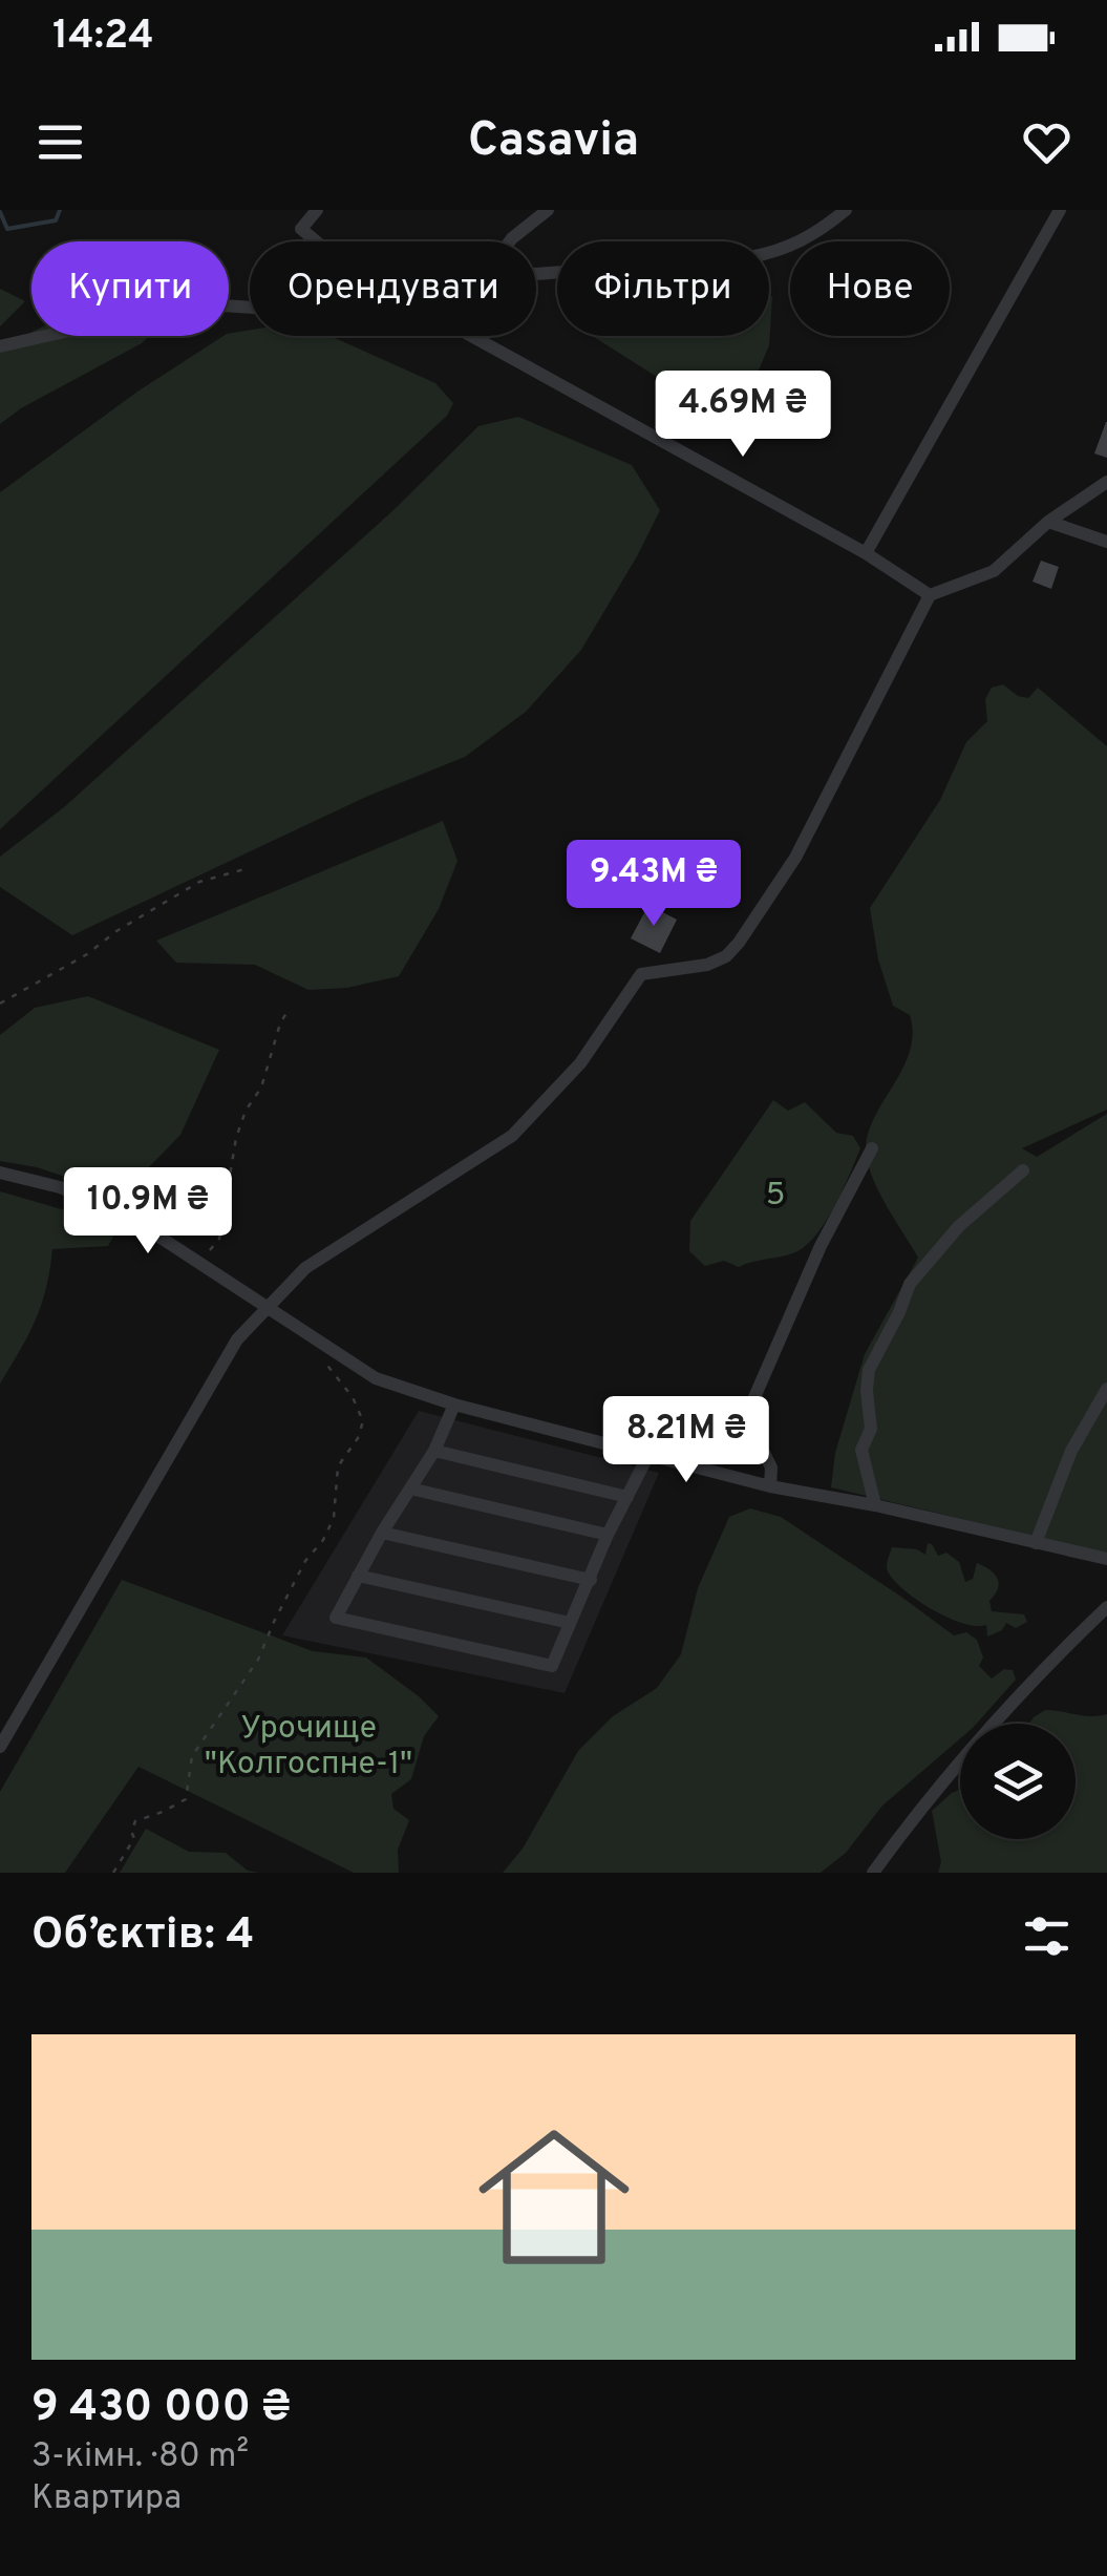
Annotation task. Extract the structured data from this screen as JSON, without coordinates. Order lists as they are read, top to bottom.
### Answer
{
  "parks": ["5", "Урочище \"Колгоспне-1\""],
  "page": {
    "status": "14:24",
    "header": "Casavia",
    "chip": [
      "Купити",
      "Орендувати",
      "Фільтри",
      "Нове"
    ],
    "price": [
      "4.69M ₴",
      "9.43M ₴",
      "10.9M ₴",
      "8.21M ₴"
    ],
    "heading": "Об’єктів: 4",
    "list": [
      {
        "name": "9 430 000 ₴",
        "note": "3-кімн. · 80 m² · Квартира"
      }
    ]
  }
}
